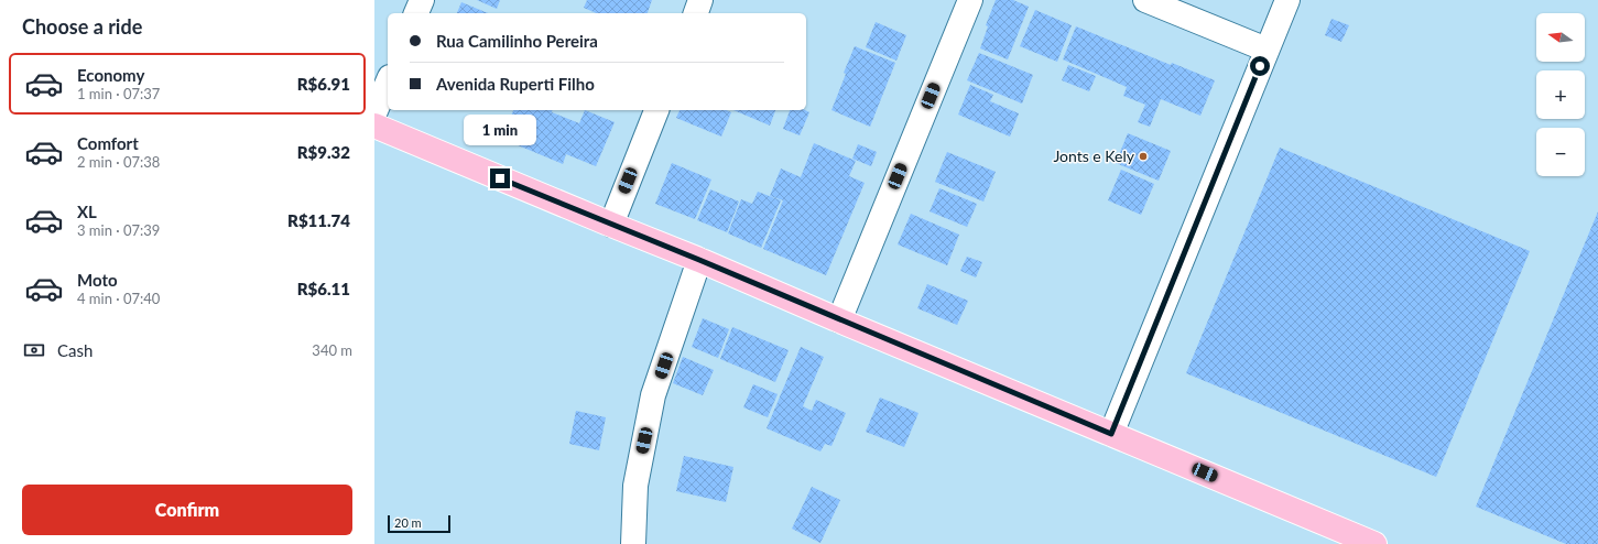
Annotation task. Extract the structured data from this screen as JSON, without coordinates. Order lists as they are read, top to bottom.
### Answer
{
  "places": ["Jonts e Kely"],
  "scale_bar": "20 m",
  "north": "left",
  "page": {
    "heading": "Choose a ride",
    "map_buttons": ["+", "−"],
    "banner": ["Rua Camilinho Pereira", "Avenida Ruperti Filho"],
    "list": [
      {
        "name": "Economy",
        "note": "1 min · 07:37",
        "value": "R$6.91"
      },
      {
        "name": "Comfort",
        "note": "2 min · 07:38",
        "value": "R$9.32"
      },
      {
        "name": "XL",
        "note": "3 min · 07:39",
        "value": "R$11.74"
      },
      {
        "name": "Moto",
        "note": "4 min · 07:40",
        "value": "R$6.11"
      }
    ],
    "bubble": "1 min",
    "pay": ["Cash", "340 m"],
    "buttons": "Confirm",
    "scale": "20 m"
  }
}
